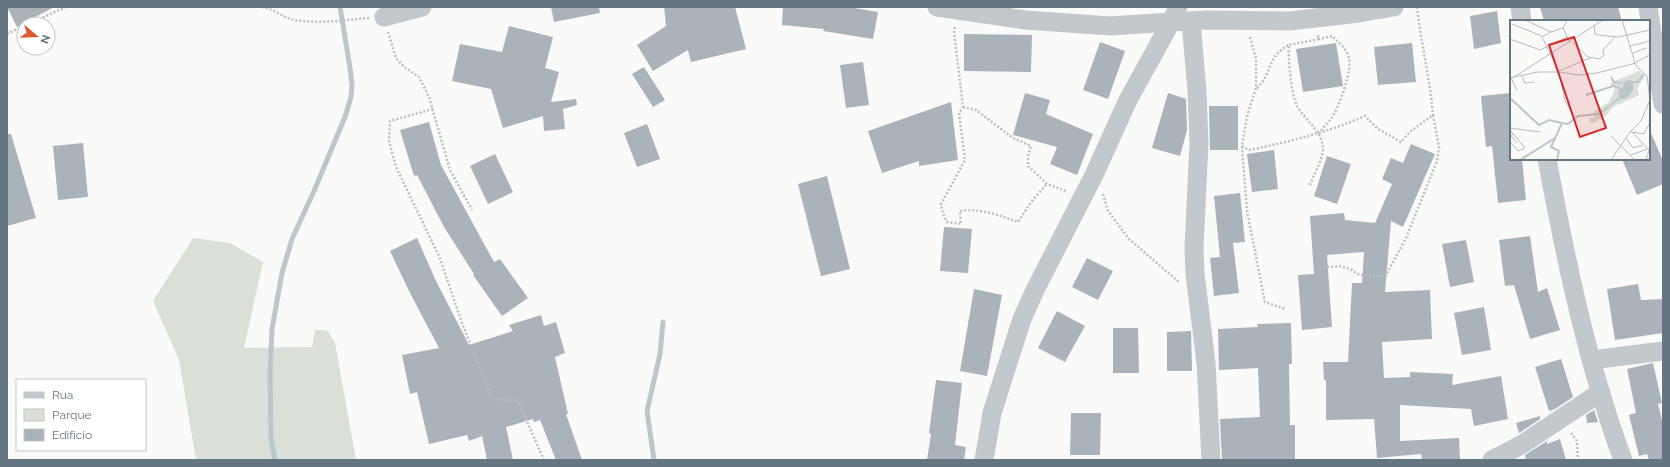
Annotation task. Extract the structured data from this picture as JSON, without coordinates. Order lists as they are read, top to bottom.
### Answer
{
  "legend": ["Rua", "Parque", "Edifício"],
  "north": "right"
}
